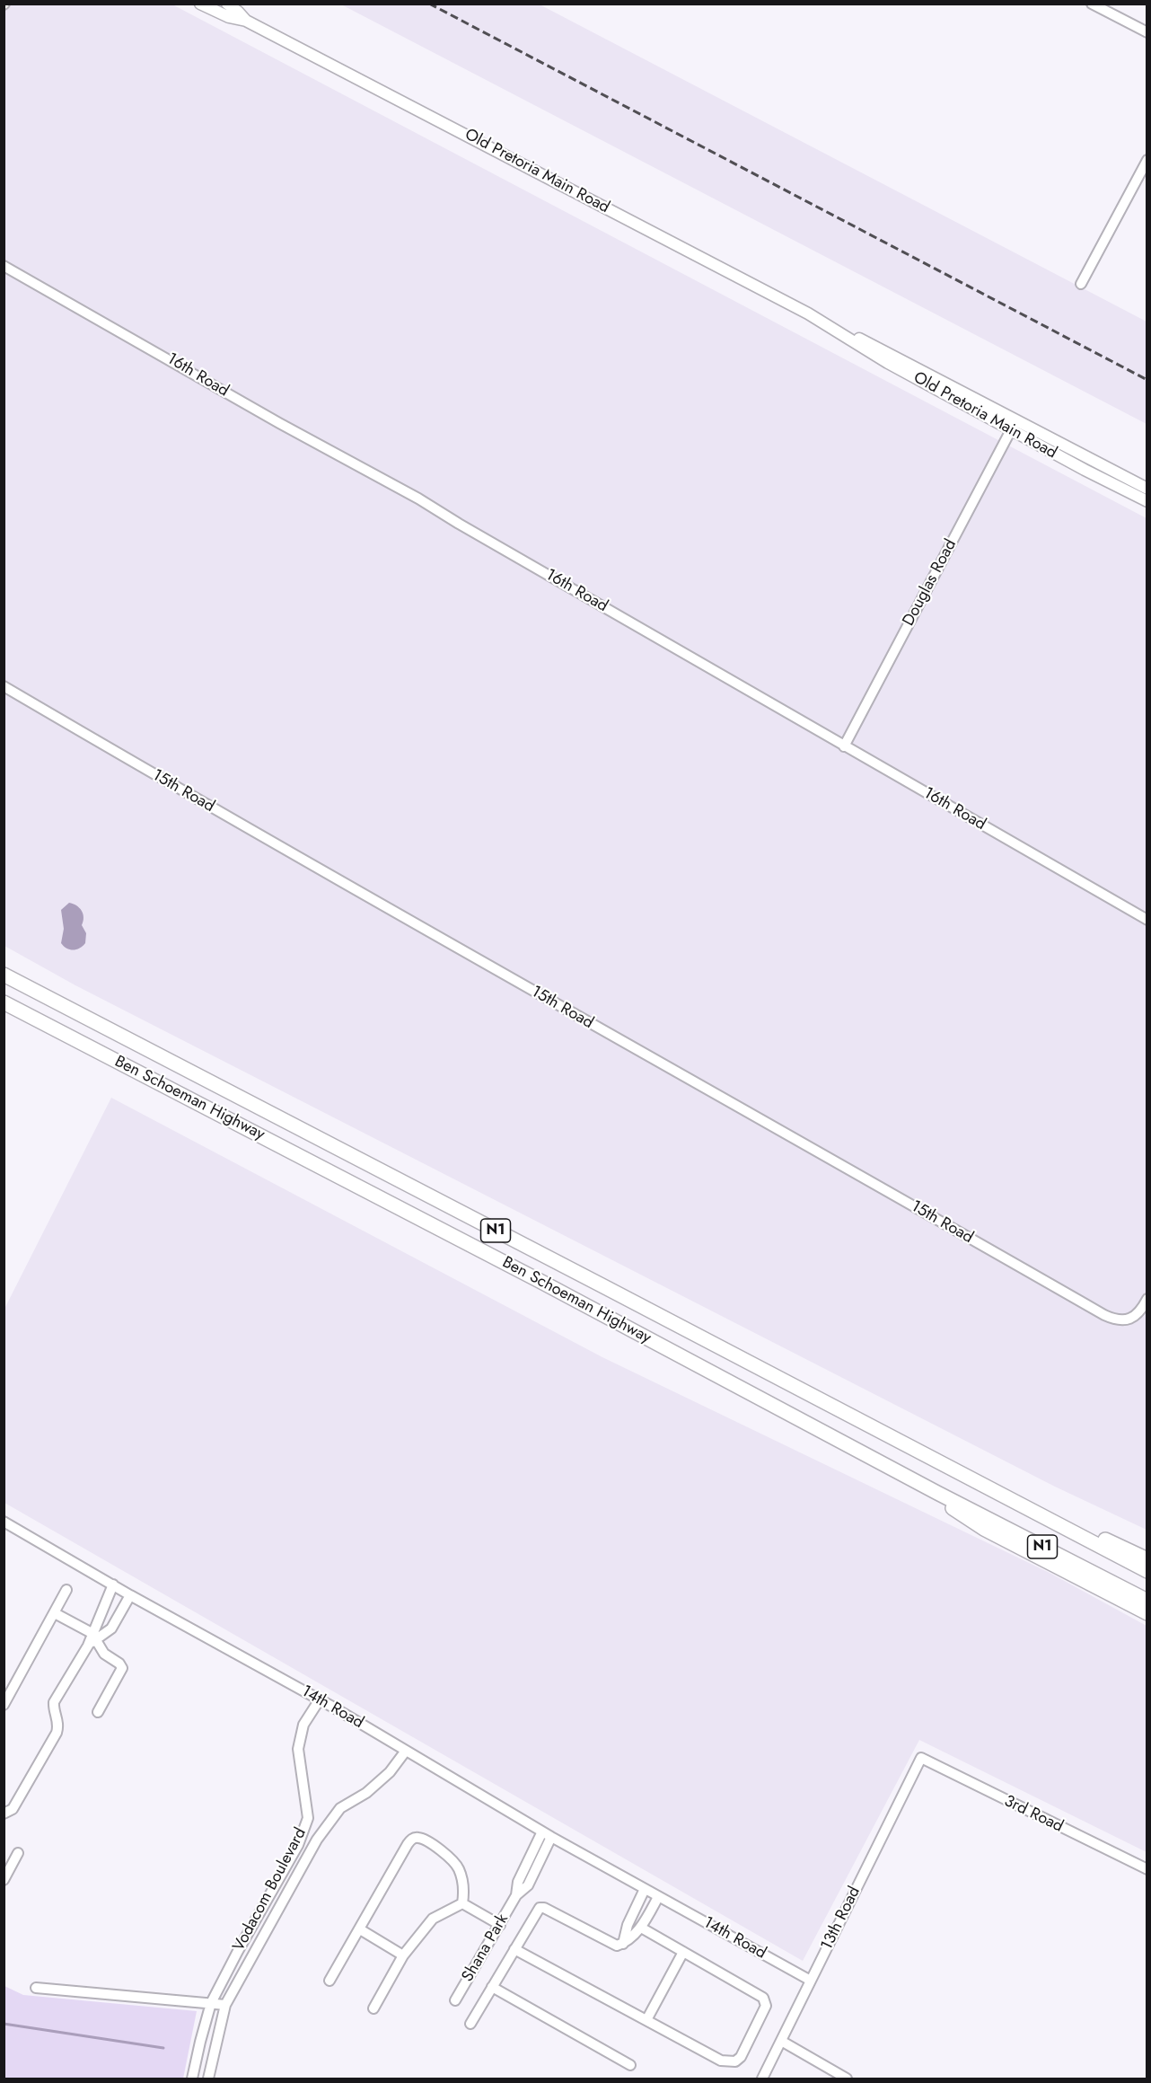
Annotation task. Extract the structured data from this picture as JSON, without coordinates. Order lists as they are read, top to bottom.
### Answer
{
  "streets": {
    "highway": ["Ben Schoeman Highway", "N1"],
    "main road": ["Old Pretoria Main Road"],
    "street": [
      "16th Road",
      "Douglas Road",
      "15th Road",
      "14th Road",
      "3rd Road",
      "Vodacom Boulevard",
      "13th Road",
      "Shana Park"
    ]
  },
  "crossings": [
    ["Old Pretoria Main Road", "Douglas Road"],
    ["16th Road", "Douglas Road"],
    ["14th Road", "Vodacom Boulevard"],
    ["14th Road", "13th Road"],
    ["14th Road", "Shana Park"],
    ["3rd Road", "13th Road"]
  ]
}
